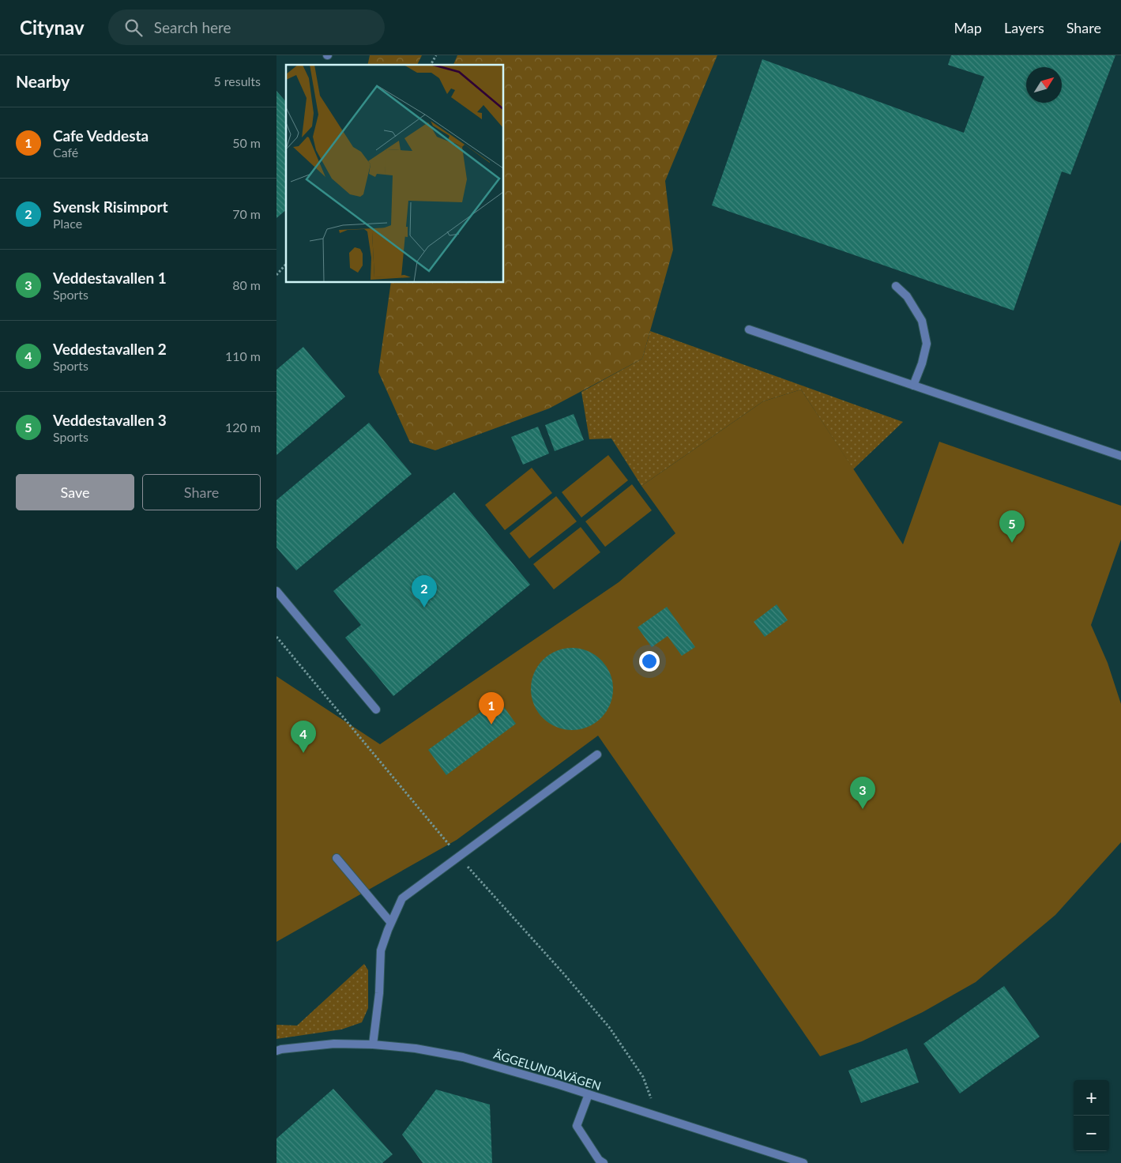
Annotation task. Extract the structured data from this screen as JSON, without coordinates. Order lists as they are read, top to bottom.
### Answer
{
  "streets": {
    "street": ["ÄGGELUNDAVÄGEN"]
  },
  "north": "top right",
  "page": {
    "header": "Citynav",
    "search": "Search here",
    "nav": ["Map", "Layers", "Share"],
    "heading": ["Nearby", "5 results"],
    "list": [
      {
        "mark": "1",
        "name": "Cafe Veddesta",
        "note": "Café",
        "value": "50 m"
      },
      {
        "mark": "2",
        "name": "Svensk Risimport",
        "note": "Place",
        "value": "70 m"
      },
      {
        "mark": "3",
        "name": "Veddestavallen 1",
        "note": "Sports",
        "value": "80 m"
      },
      {
        "mark": "4",
        "name": "Veddestavallen 2",
        "note": "Sports",
        "value": "110 m"
      },
      {
        "mark": "5",
        "name": "Veddestavallen 3",
        "note": "Sports",
        "value": "120 m"
      }
    ],
    "buttons": ["Save", "Share"],
    "pins": [
      "5",
      "2",
      "1",
      "4",
      "3"
    ],
    "map_buttons": ["+", "−"]
  }
}
